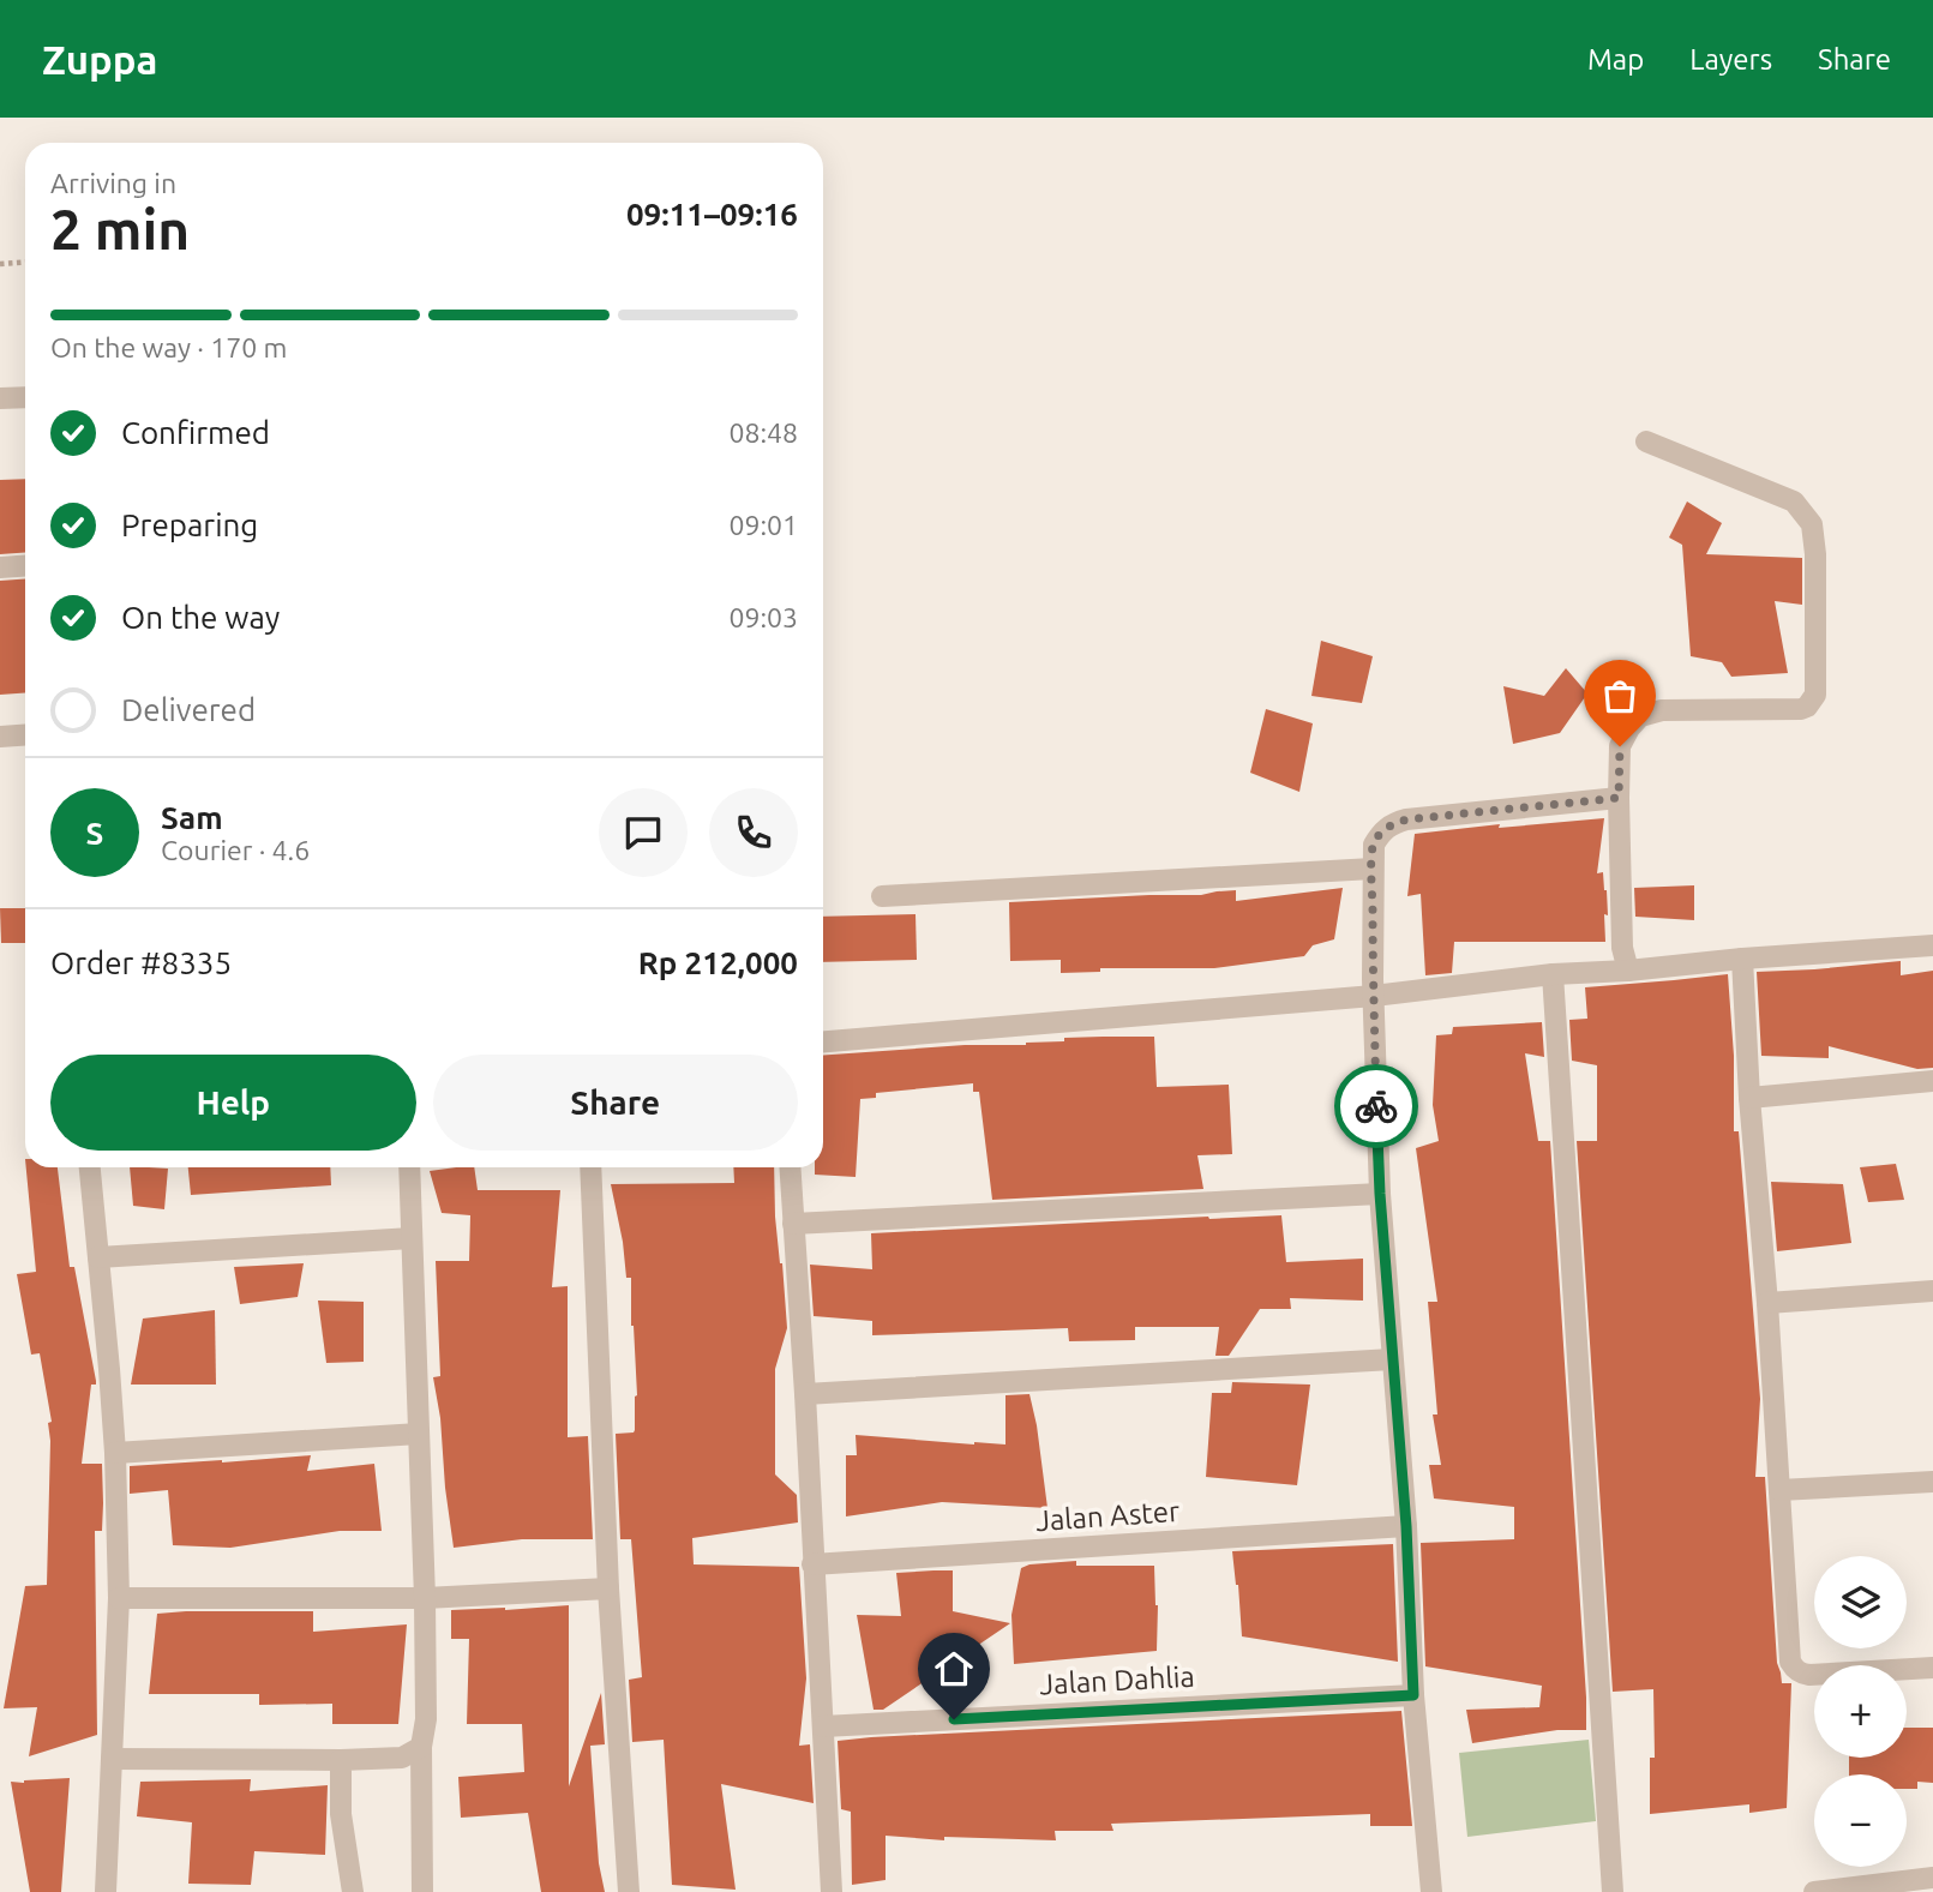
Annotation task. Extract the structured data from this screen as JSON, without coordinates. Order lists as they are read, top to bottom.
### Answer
{
  "streets": {
    "street": ["Jalan Aster", "Jalan Dahlia"]
  },
  "page": {
    "header": "Zuppa",
    "nav": ["Map", "Layers", "Share"],
    "heading": ["2 min", "Arriving in", "09:11–09:16"],
    "panel": [
      "Sam",
      "Courier · 4.6",
      "Order #8335",
      "Rp 212,000"
    ],
    "bar": "On the way · 170 m",
    "list": [
      ["Confirmed", "08:48"],
      ["Preparing", "09:01"],
      ["On the way", "09:03"],
      "Delivered"
    ],
    "round": "S",
    "buttons": ["Help", "Share"],
    "map_buttons": ["+", "−"]
  }
}
